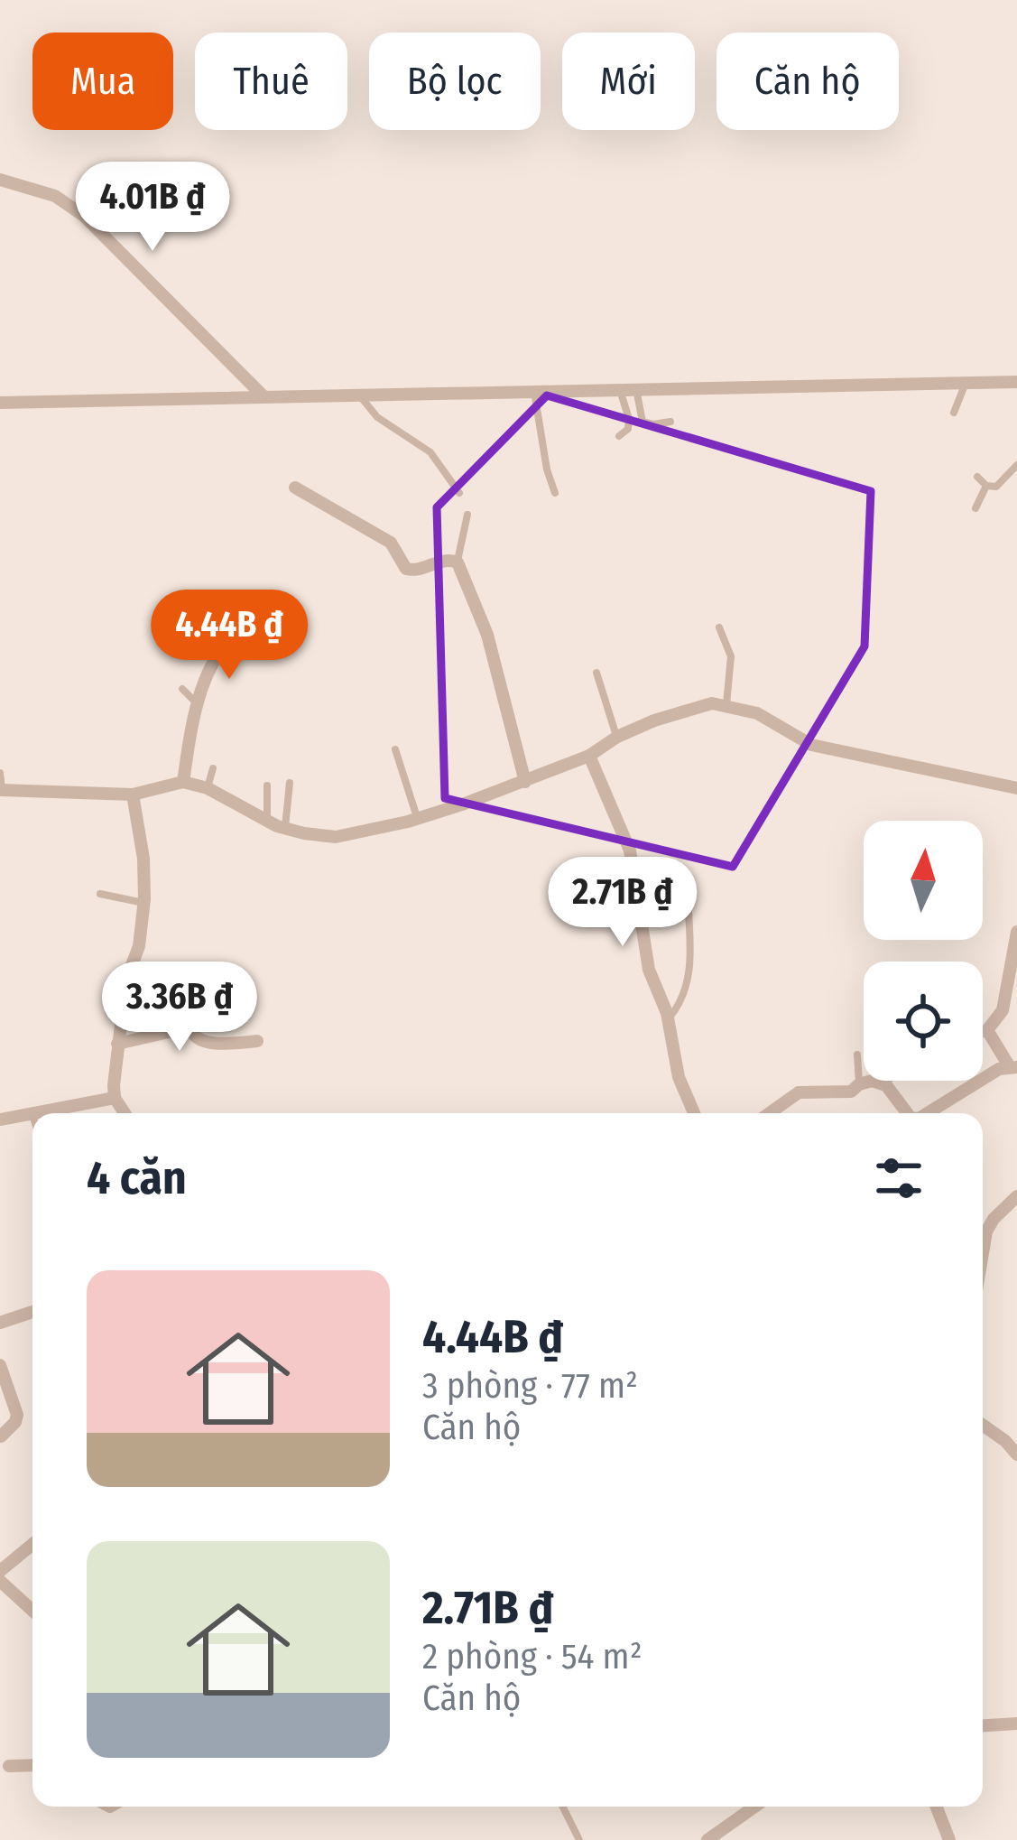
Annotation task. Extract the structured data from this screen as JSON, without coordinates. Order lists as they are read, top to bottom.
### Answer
{
  "north": "top",
  "page": {
    "chip": [
      "Mua",
      "Thuê",
      "Bộ lọc",
      "Mới",
      "Căn hộ"
    ],
    "price": [
      "4.01B ₫",
      "4.44B ₫",
      "2.71B ₫",
      "3.36B ₫"
    ],
    "heading": "4 căn",
    "list": [
      {
        "name": "4.44B ₫",
        "note": "3 phòng · 77 m² · Căn hộ"
      },
      {
        "name": "2.71B ₫",
        "note": "2 phòng · 54 m² · Căn hộ"
      }
    ]
  }
}
